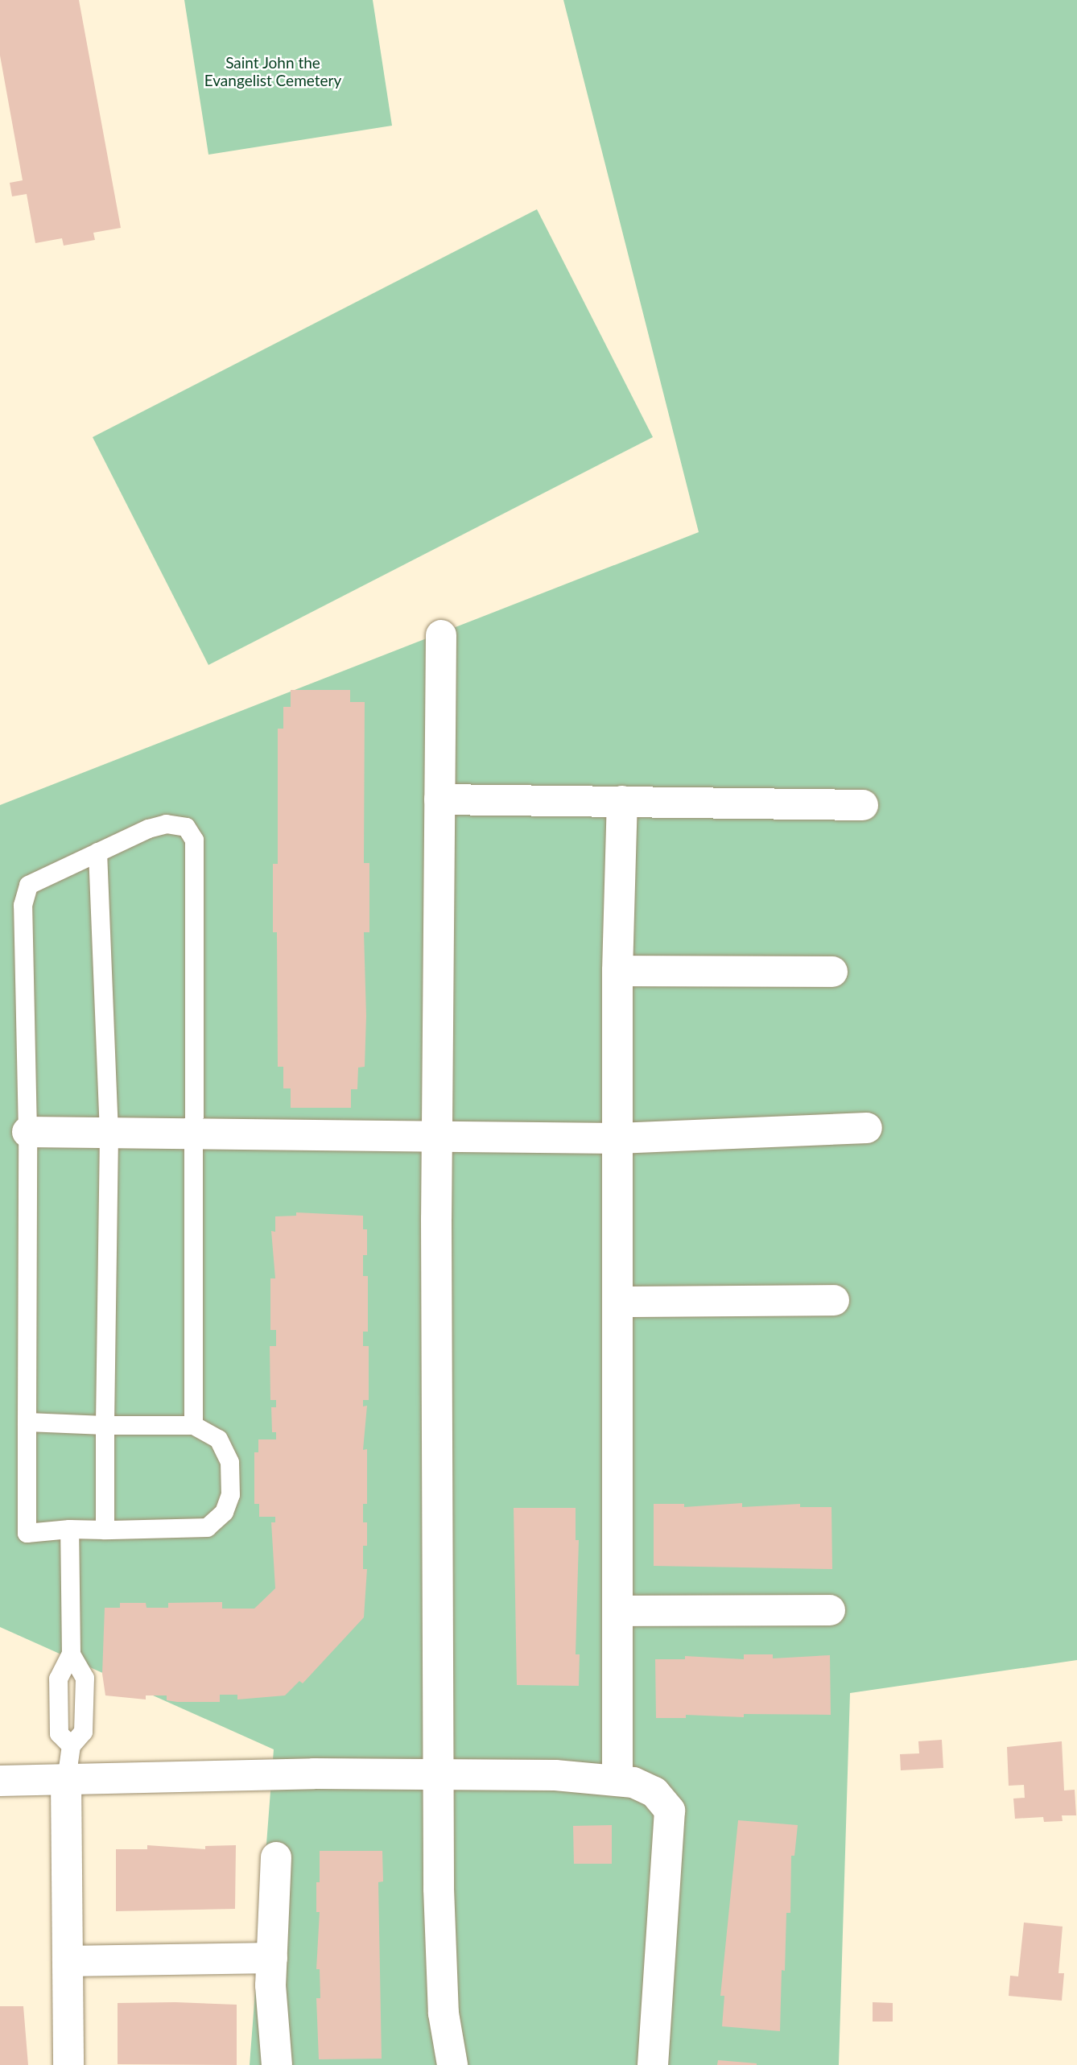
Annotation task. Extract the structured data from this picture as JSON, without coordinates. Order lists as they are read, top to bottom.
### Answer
{
  "parks": ["Saint John the Evangelist Cemetery"]
}
